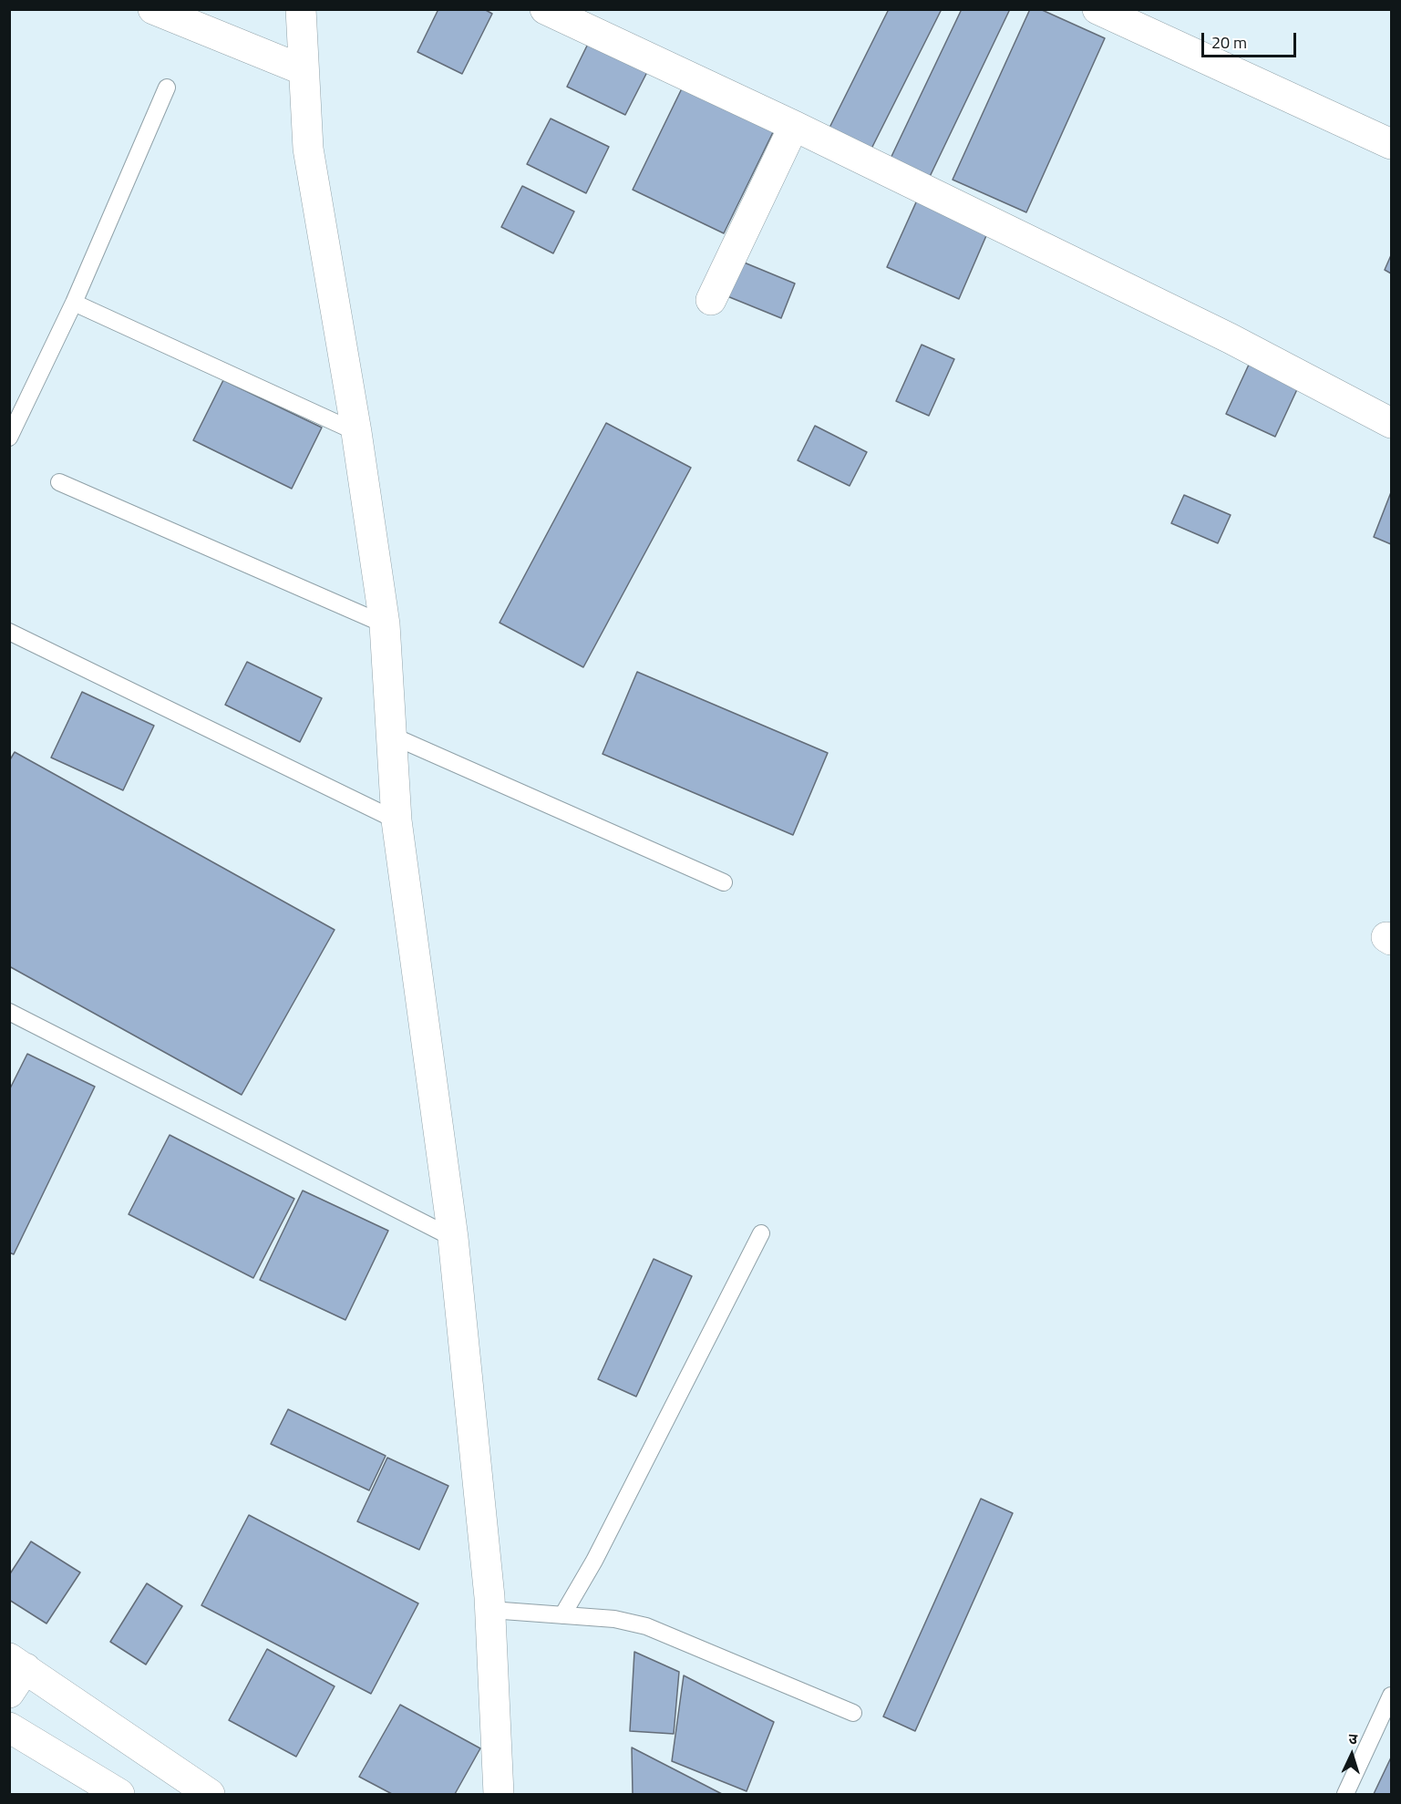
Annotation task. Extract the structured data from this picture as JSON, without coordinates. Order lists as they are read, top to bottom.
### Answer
{
  "scale_bar": "20 m",
  "north": "top"
}
